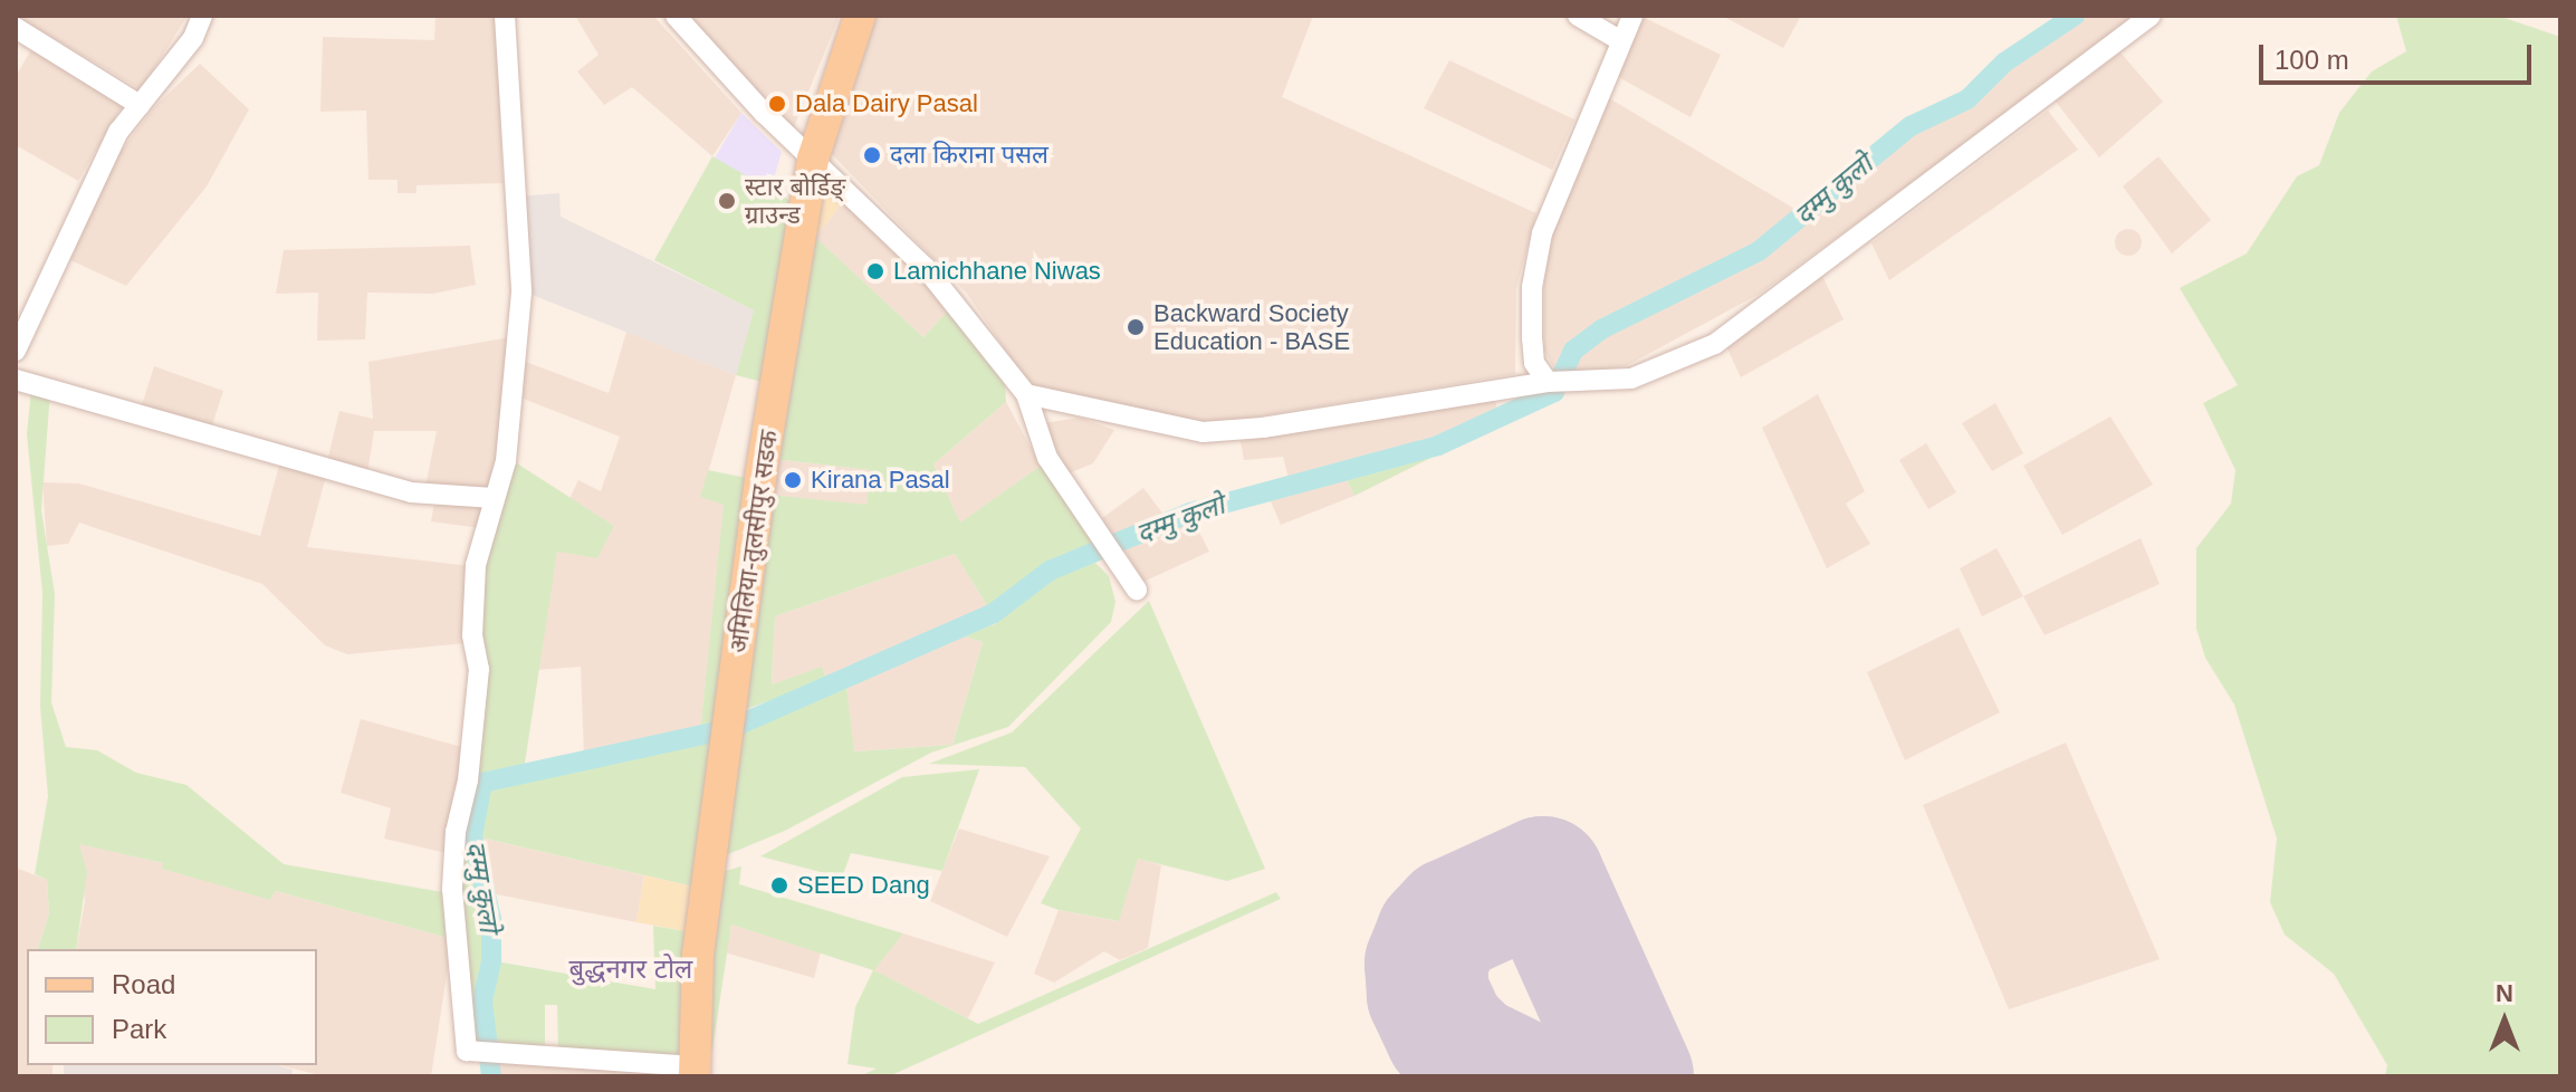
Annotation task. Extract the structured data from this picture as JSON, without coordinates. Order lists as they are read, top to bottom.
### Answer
{
  "streets": {
    "main road": ["अमिलिया-तुलसीपुर सडक"]
  },
  "districts": ["बुद्धनगर टोल"],
  "water": ["दम्मु कुलो"],
  "places": [
    "Dala Dairy Pasal",
    "दला किराना पसल",
    "स्टार बोर्डिङ् ग्राउन्ड",
    "Lamichhane Niwas",
    "Backward Society Education - BASE",
    "Kirana Pasal",
    "SEED Dang"
  ],
  "legend": ["Road", "Park"],
  "scale_bar": "100 m",
  "north": "top"
}
